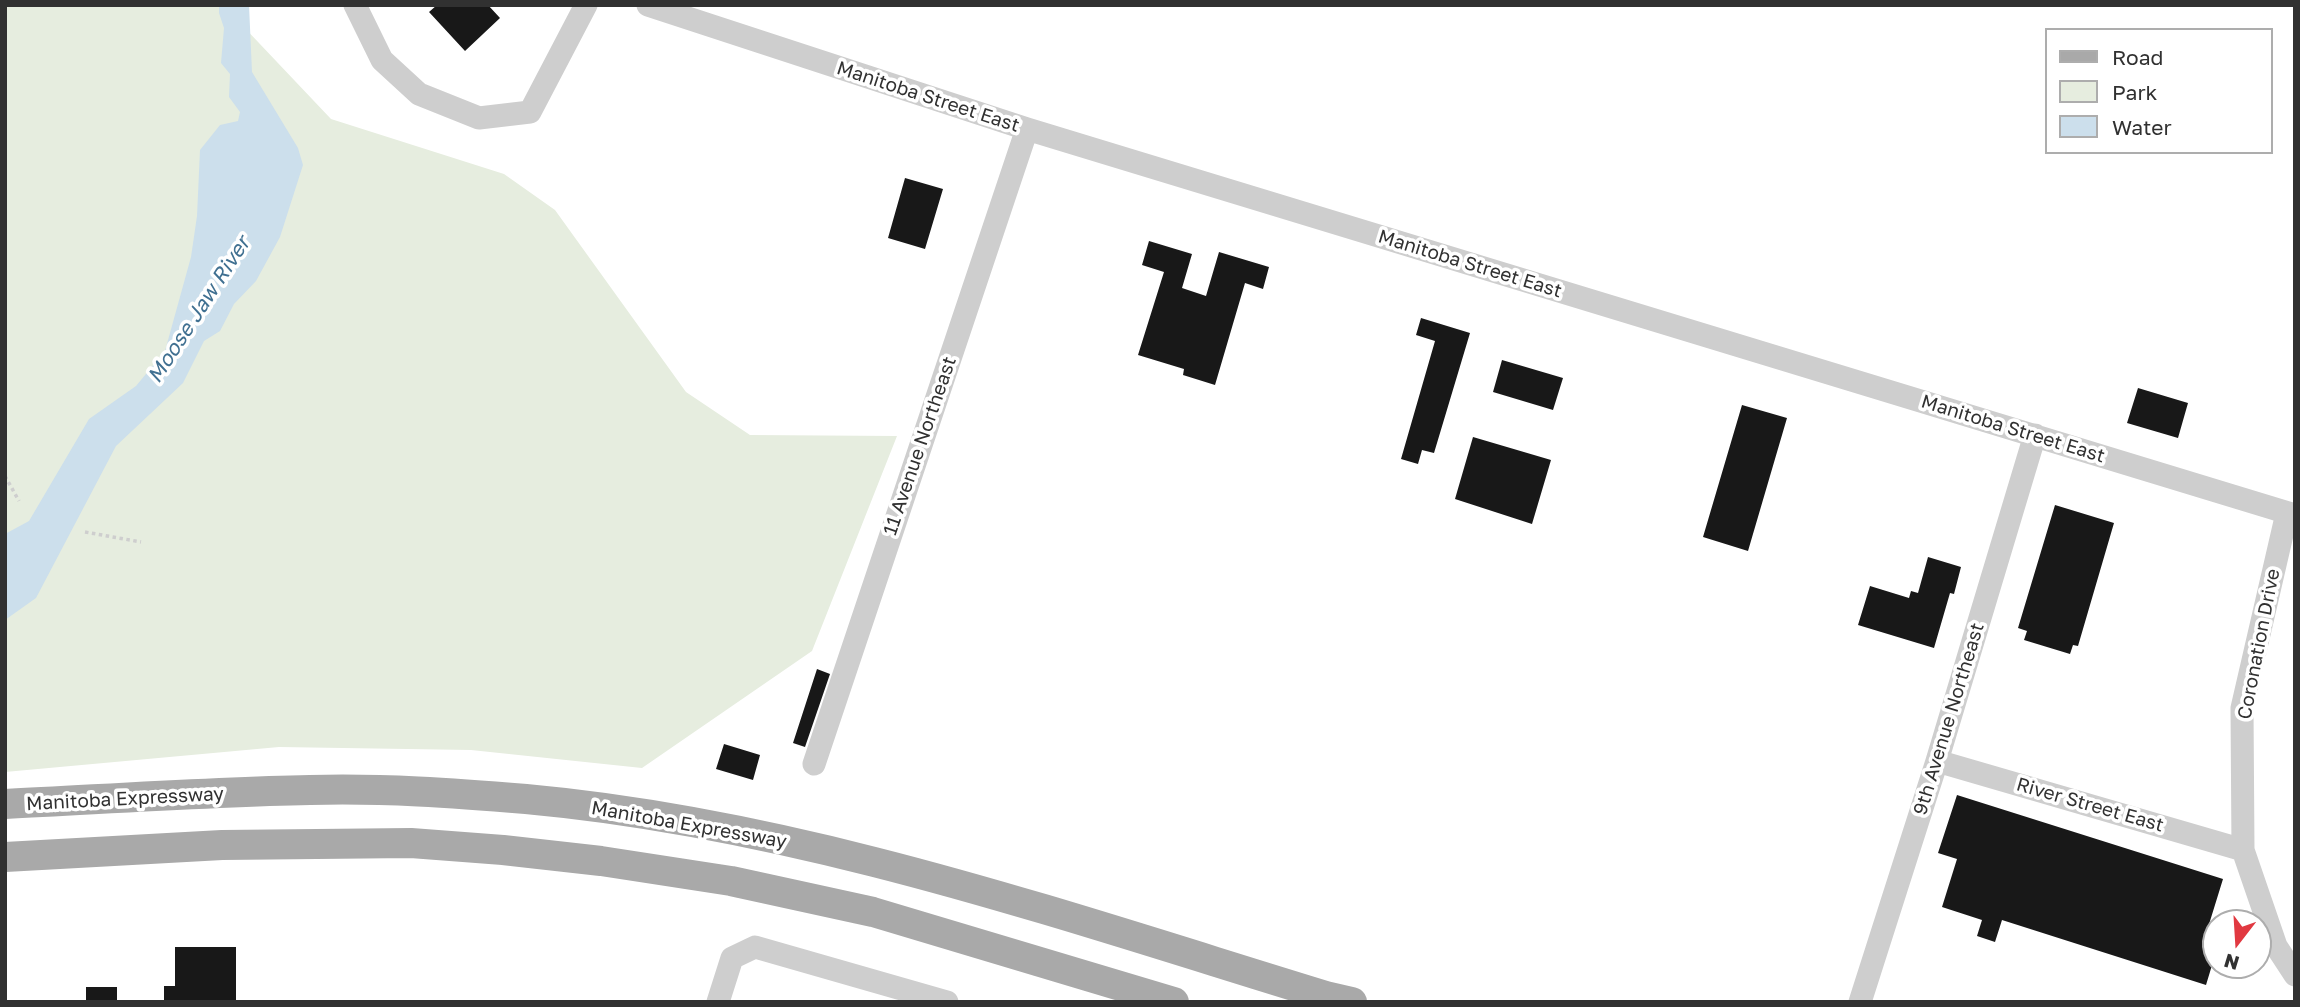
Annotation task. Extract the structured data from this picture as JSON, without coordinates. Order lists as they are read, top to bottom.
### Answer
{
  "streets": {
    "main road": ["Manitoba Expressway"],
    "street": [
      "Manitoba Street East",
      "11 Avenue Northeast",
      "Coronation Drive",
      "9th Avenue Northeast",
      "River Street East"
    ]
  },
  "crossings": [
    ["Manitoba Street East", "11 Avenue Northeast"],
    ["Manitoba Street East", "Coronation Drive"],
    ["Manitoba Street East", "9th Avenue Northeast"],
    ["Coronation Drive", "River Street East"],
    ["9th Avenue Northeast", "River Street East"]
  ],
  "water": ["Moose Jaw River"],
  "legend": ["Road", "Park", "Water"],
  "north": "bottom"
}
